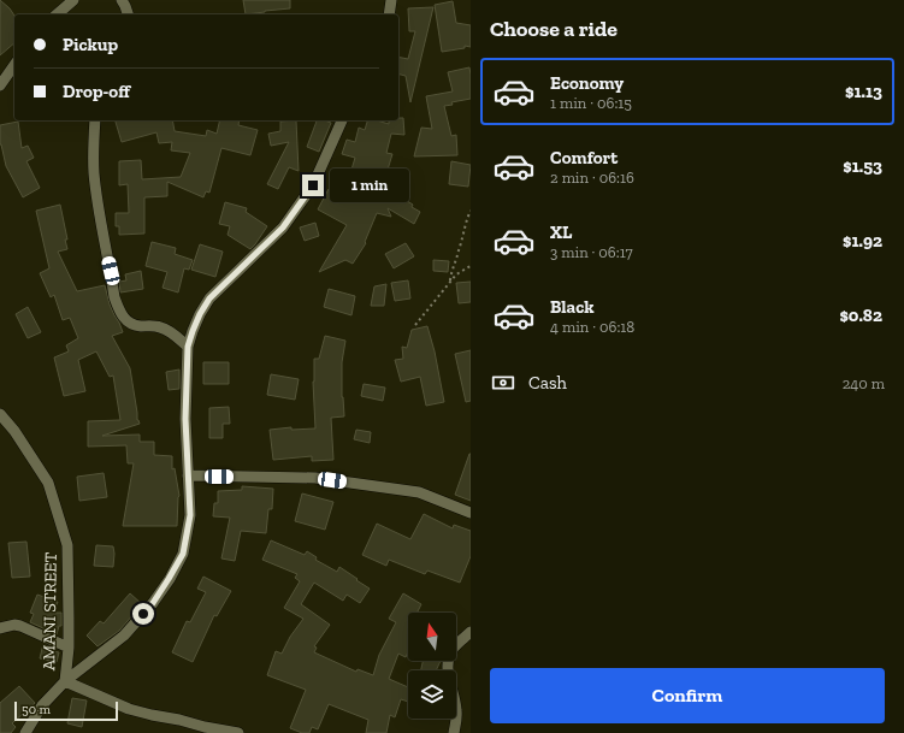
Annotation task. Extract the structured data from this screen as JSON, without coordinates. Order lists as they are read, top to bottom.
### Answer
{
  "streets": {
    "street": ["AMANI STREET"]
  },
  "scale_bar": "50 m",
  "north": "top",
  "page": {
    "heading": "Choose a ride",
    "banner": ["Pickup", "Drop-off"],
    "list": [
      {
        "name": "Economy",
        "note": "1 min · 06:15",
        "value": "$1.13"
      },
      {
        "name": "Comfort",
        "note": "2 min · 06:16",
        "value": "$1.53"
      },
      {
        "name": "XL",
        "note": "3 min · 06:17",
        "value": "$1.92"
      },
      {
        "name": "Black",
        "note": "4 min · 06:18",
        "value": "$0.82"
      }
    ],
    "bubble": "1 min",
    "pay": ["Cash", "240 m"],
    "buttons": "Confirm",
    "scale": "50 m"
  }
}
